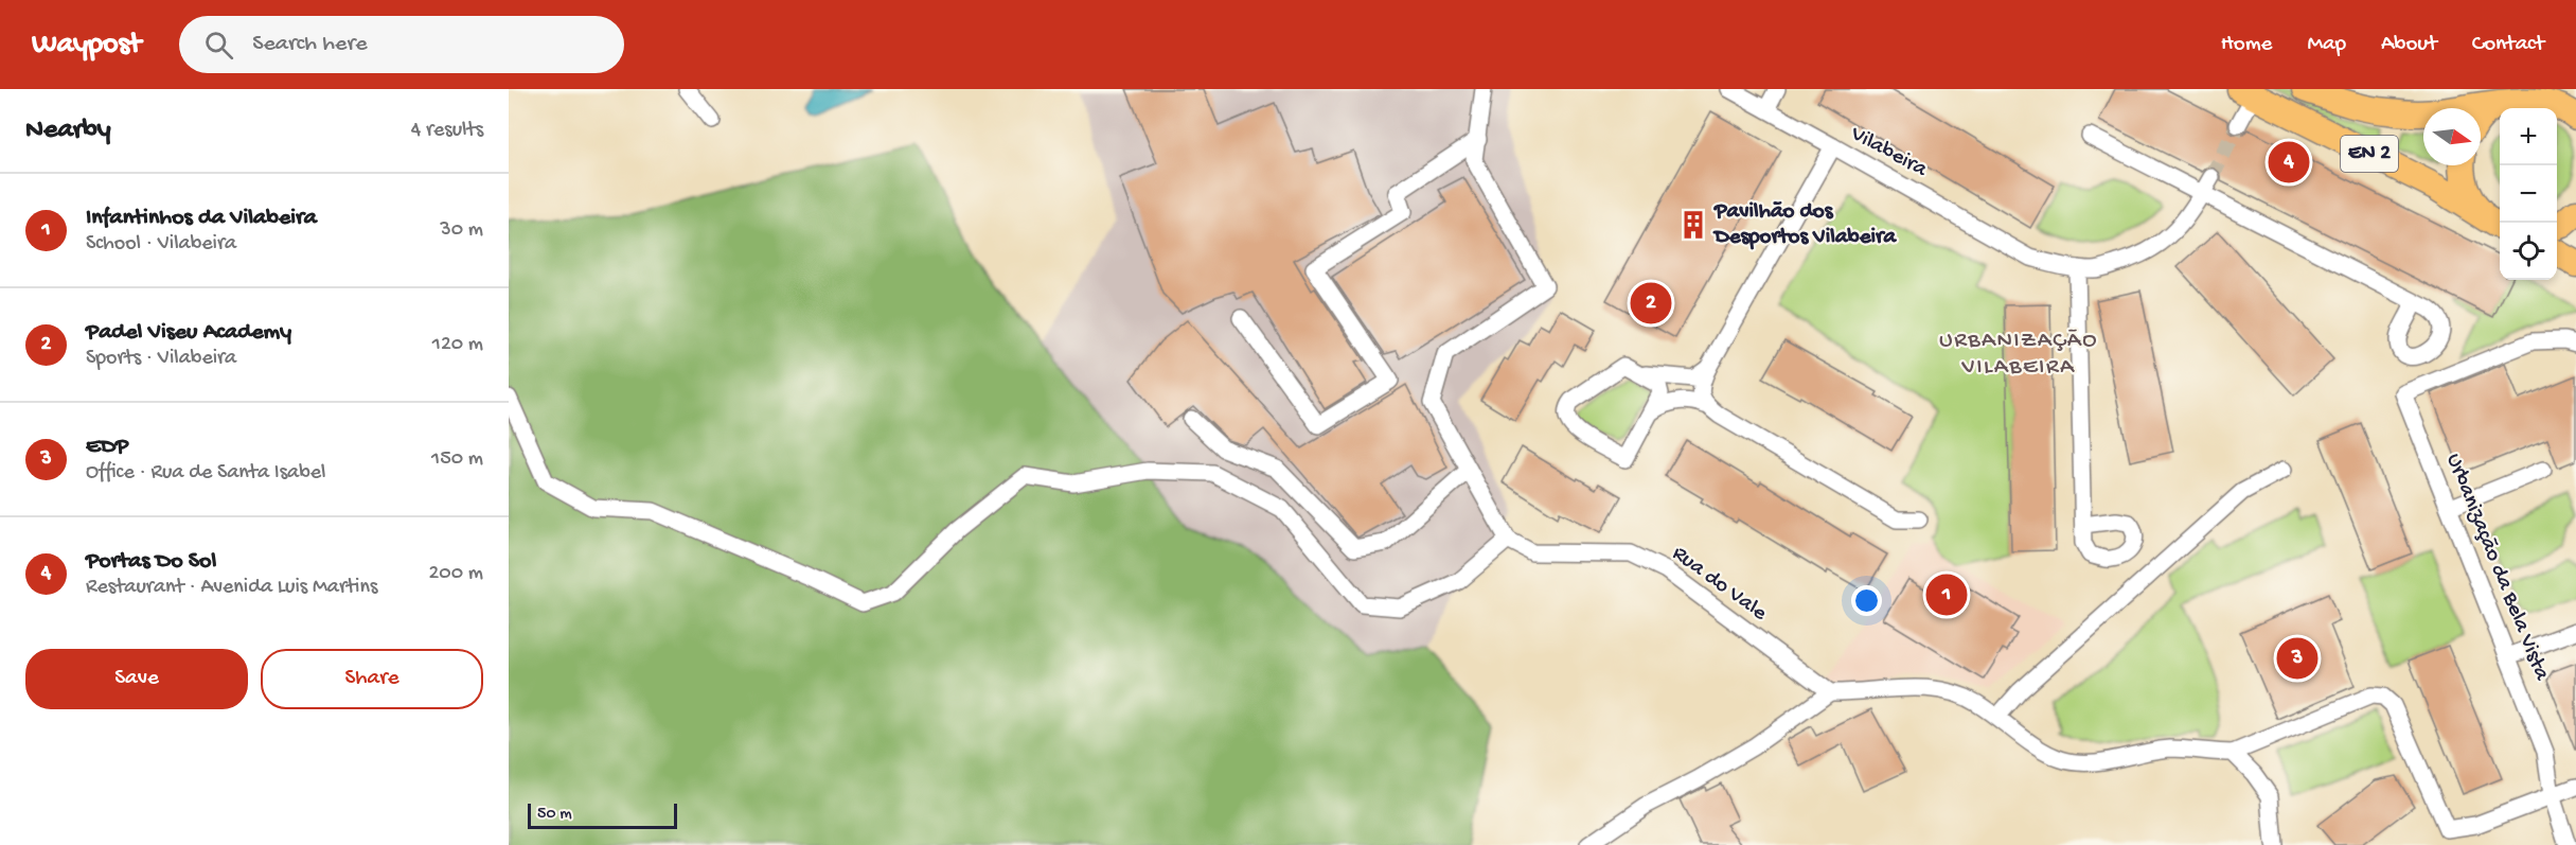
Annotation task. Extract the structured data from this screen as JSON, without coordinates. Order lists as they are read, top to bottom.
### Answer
{
  "streets": {
    "main road": ["EN 2"],
    "street": ["Vilabeira", "Urbanização da Bela Vista", "Rua do Vale"]
  },
  "districts": ["URBANIZAÇÃO VILABEIRA"],
  "places": {
    "building": ["Pavilhão dos Desportos Vilabeira"]
  },
  "scale_bar": "50 m",
  "north": "right",
  "page": {
    "header": "Waypost",
    "search": "Search here",
    "nav": [
      "Home",
      "Map",
      "About",
      "Contact"
    ],
    "heading": ["Nearby", "4 results"],
    "map_buttons": ["+", "−"],
    "pins": [
      "4",
      "2",
      "1",
      "3"
    ],
    "list": [
      {
        "mark": "1",
        "name": "Infantinhos da Vilabeira",
        "note": "School · Vilabeira",
        "value": "30 m"
      },
      {
        "mark": "2",
        "name": "Padel Viseu Academy",
        "note": "Sports · Vilabeira",
        "value": "120 m"
      },
      {
        "mark": "3",
        "name": "EDP",
        "note": "Office · Rua de Santa Isabel",
        "value": "150 m"
      },
      {
        "mark": "4",
        "name": "Portas Do Sol",
        "note": "Restaurant · Avenida Luis Martins",
        "value": "200 m"
      }
    ],
    "buttons": ["Save", "Share"],
    "scale": "50 m"
  }
}
